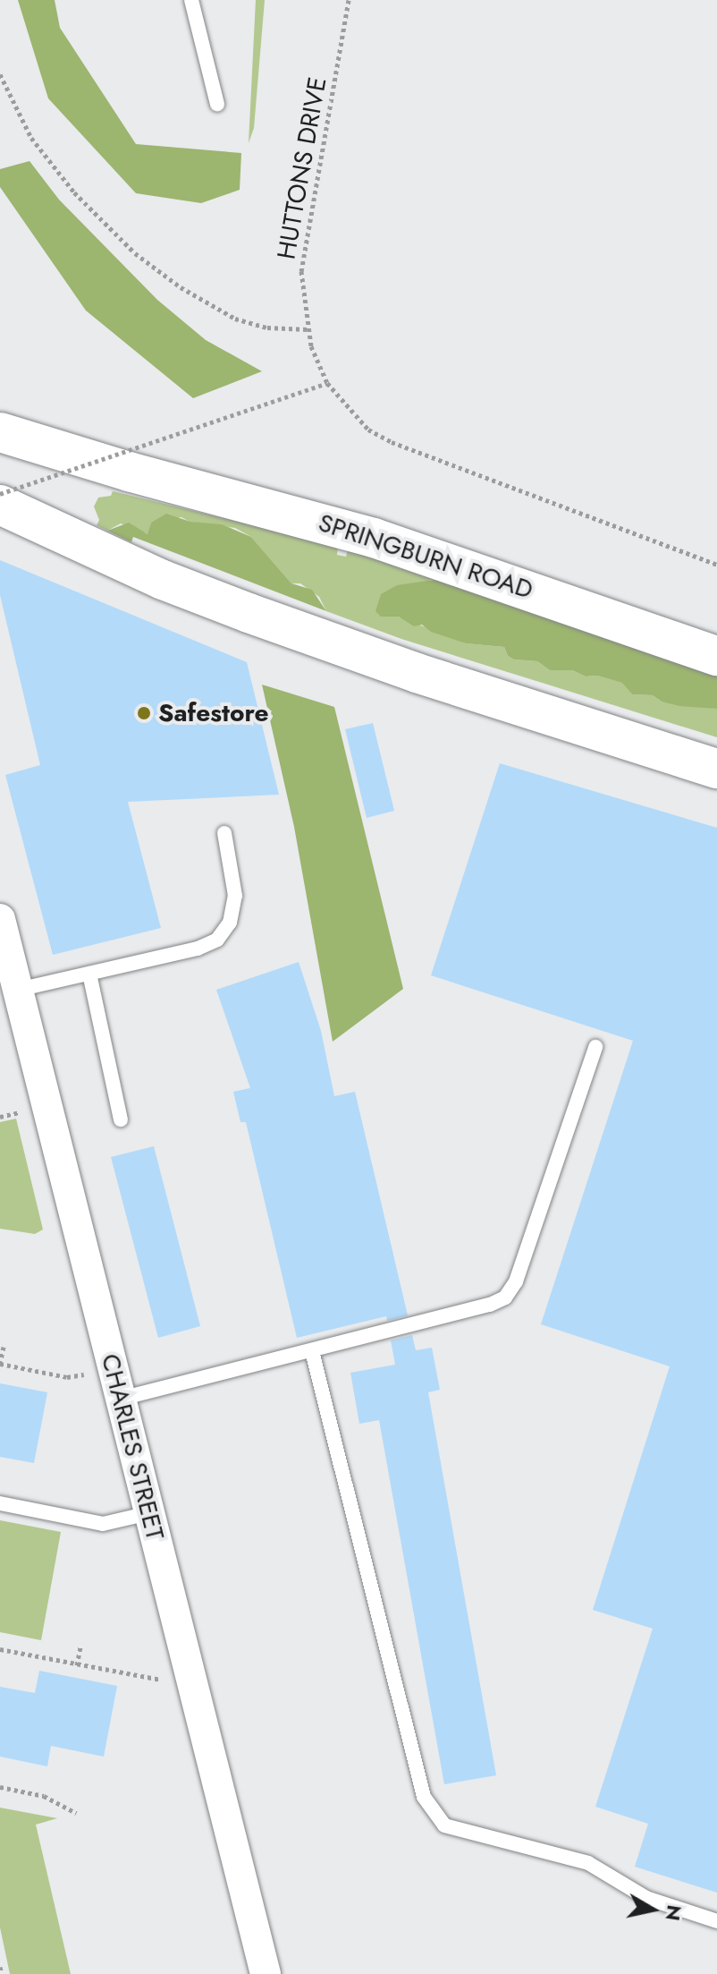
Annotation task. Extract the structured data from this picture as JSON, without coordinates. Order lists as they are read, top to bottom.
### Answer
{
  "streets": {
    "main road": ["SPRINGBURN ROAD"],
    "street": ["CHARLES STREET"],
    "path": ["HUTTONS DRIVE"]
  },
  "places": ["Safestore"],
  "north": "right"
}
